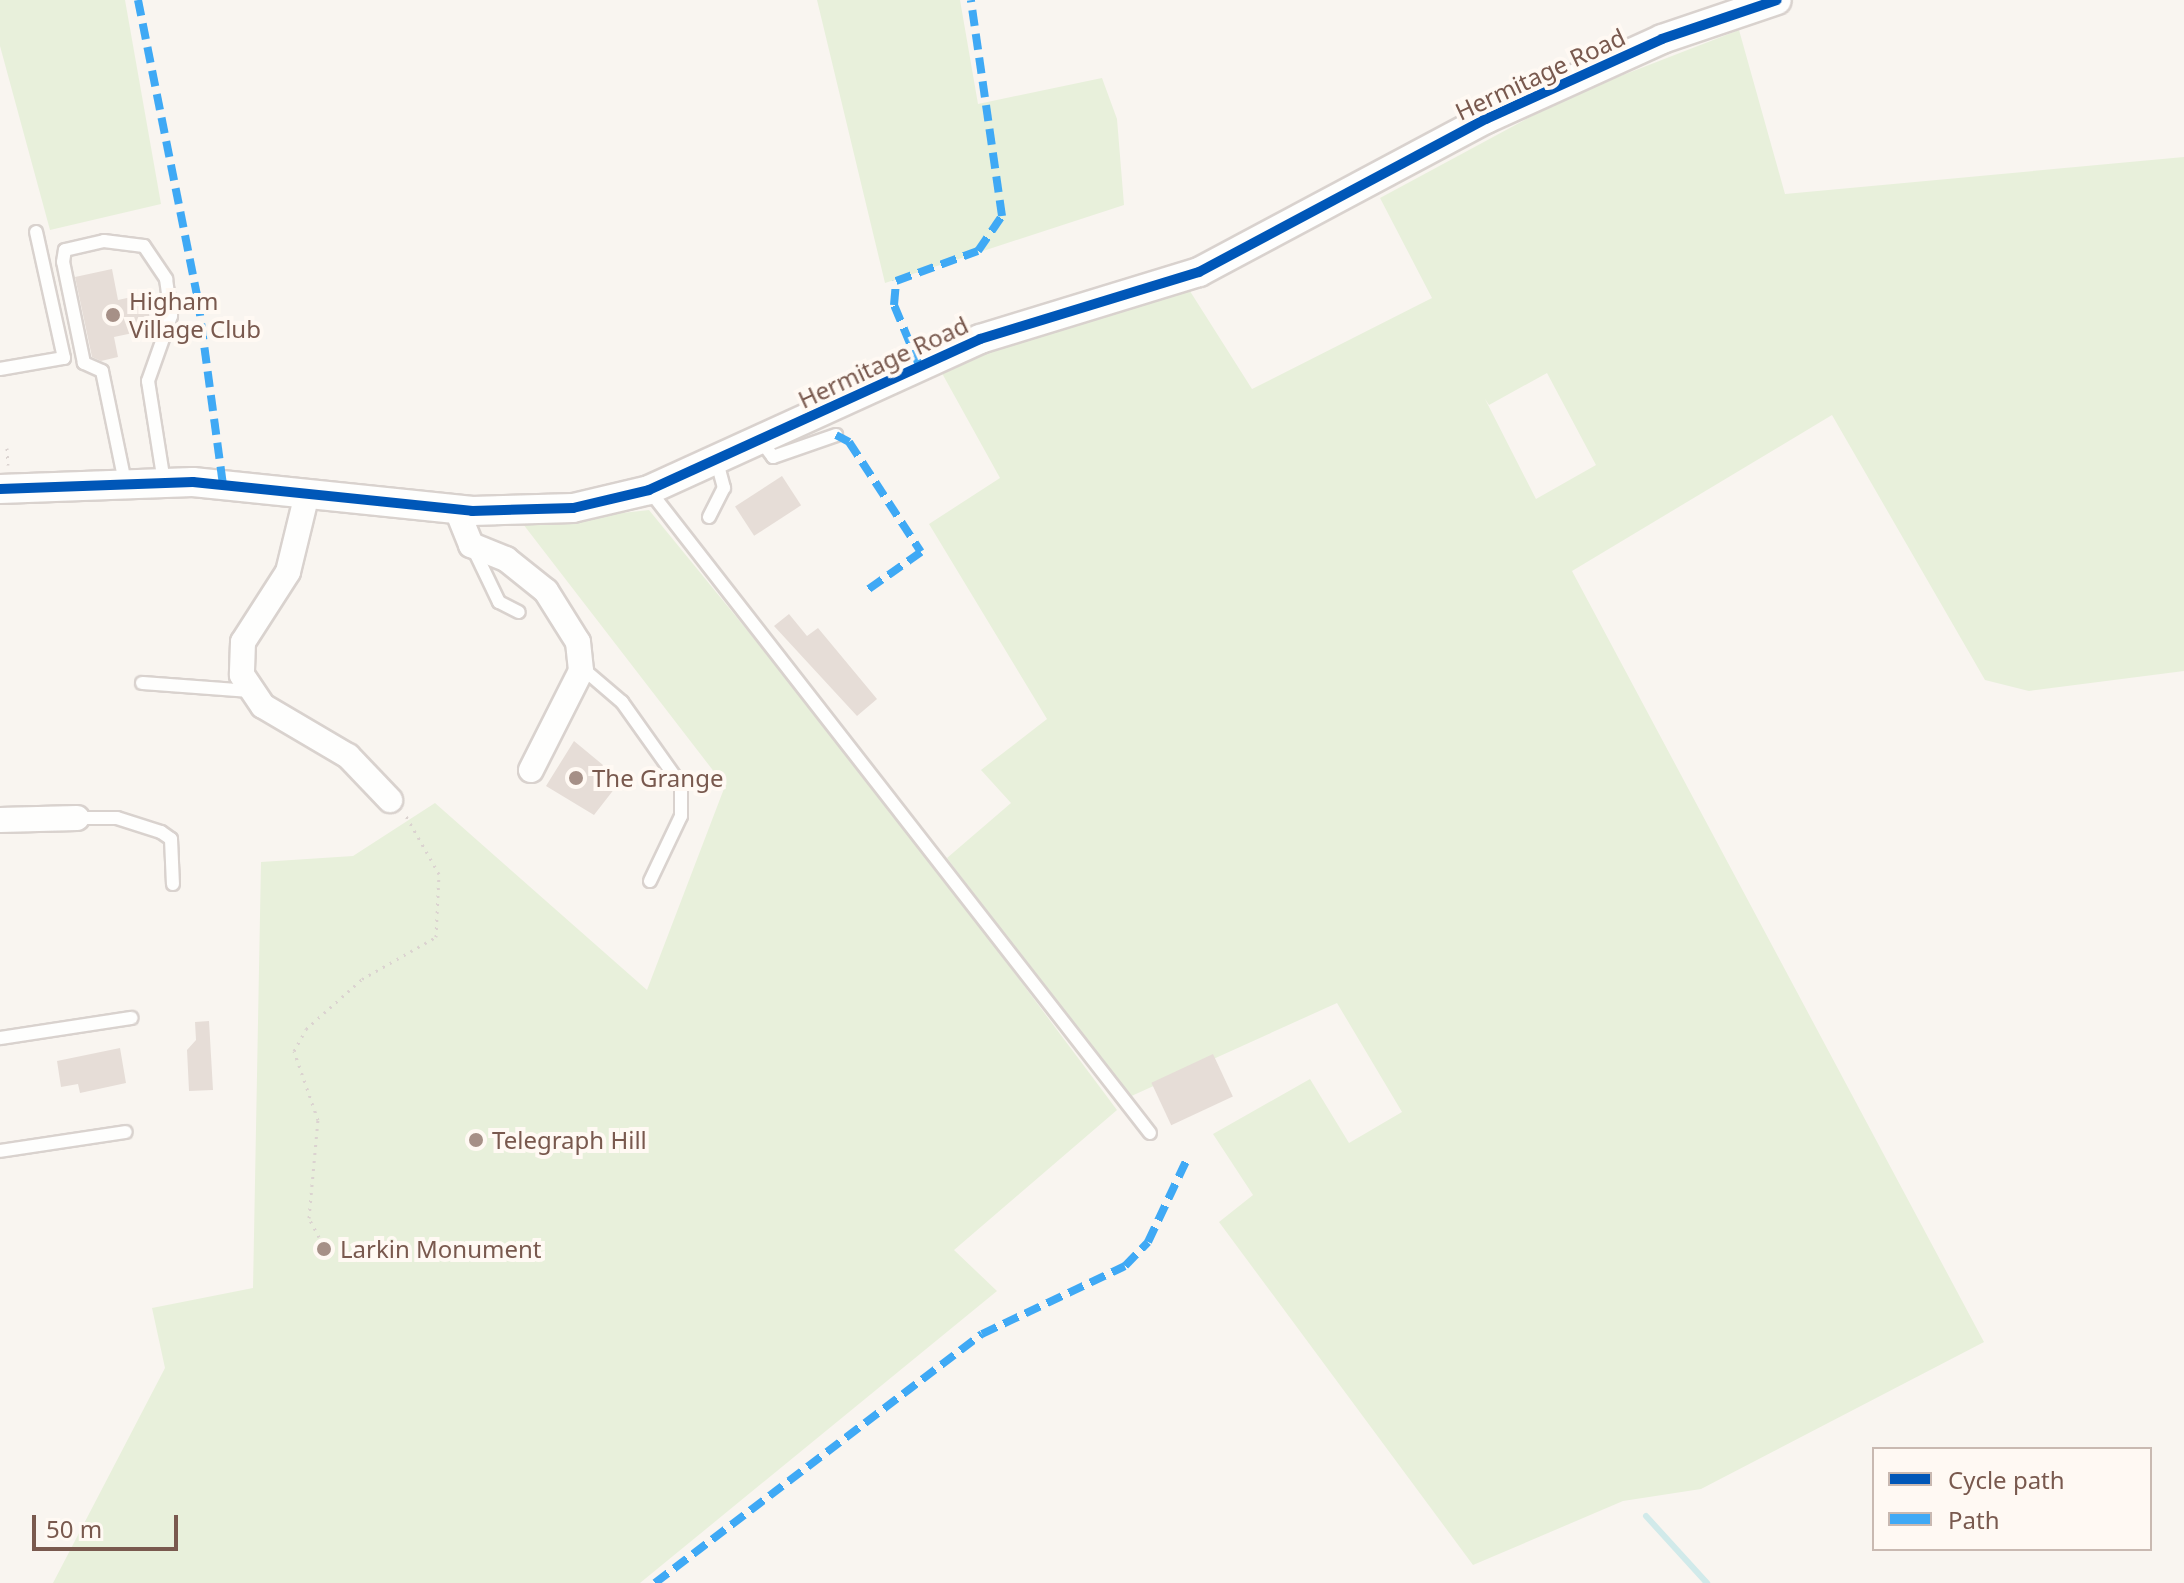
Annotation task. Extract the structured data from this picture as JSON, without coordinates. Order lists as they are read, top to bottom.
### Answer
{
  "streets": {
    "street": ["Hermitage Road"]
  },
  "places": [
    "Higham Village Club",
    "The Grange",
    "Telegraph Hill",
    "Larkin Monument"
  ],
  "legend": ["Cycle path", "Path"],
  "scale_bar": "50 m"
}
